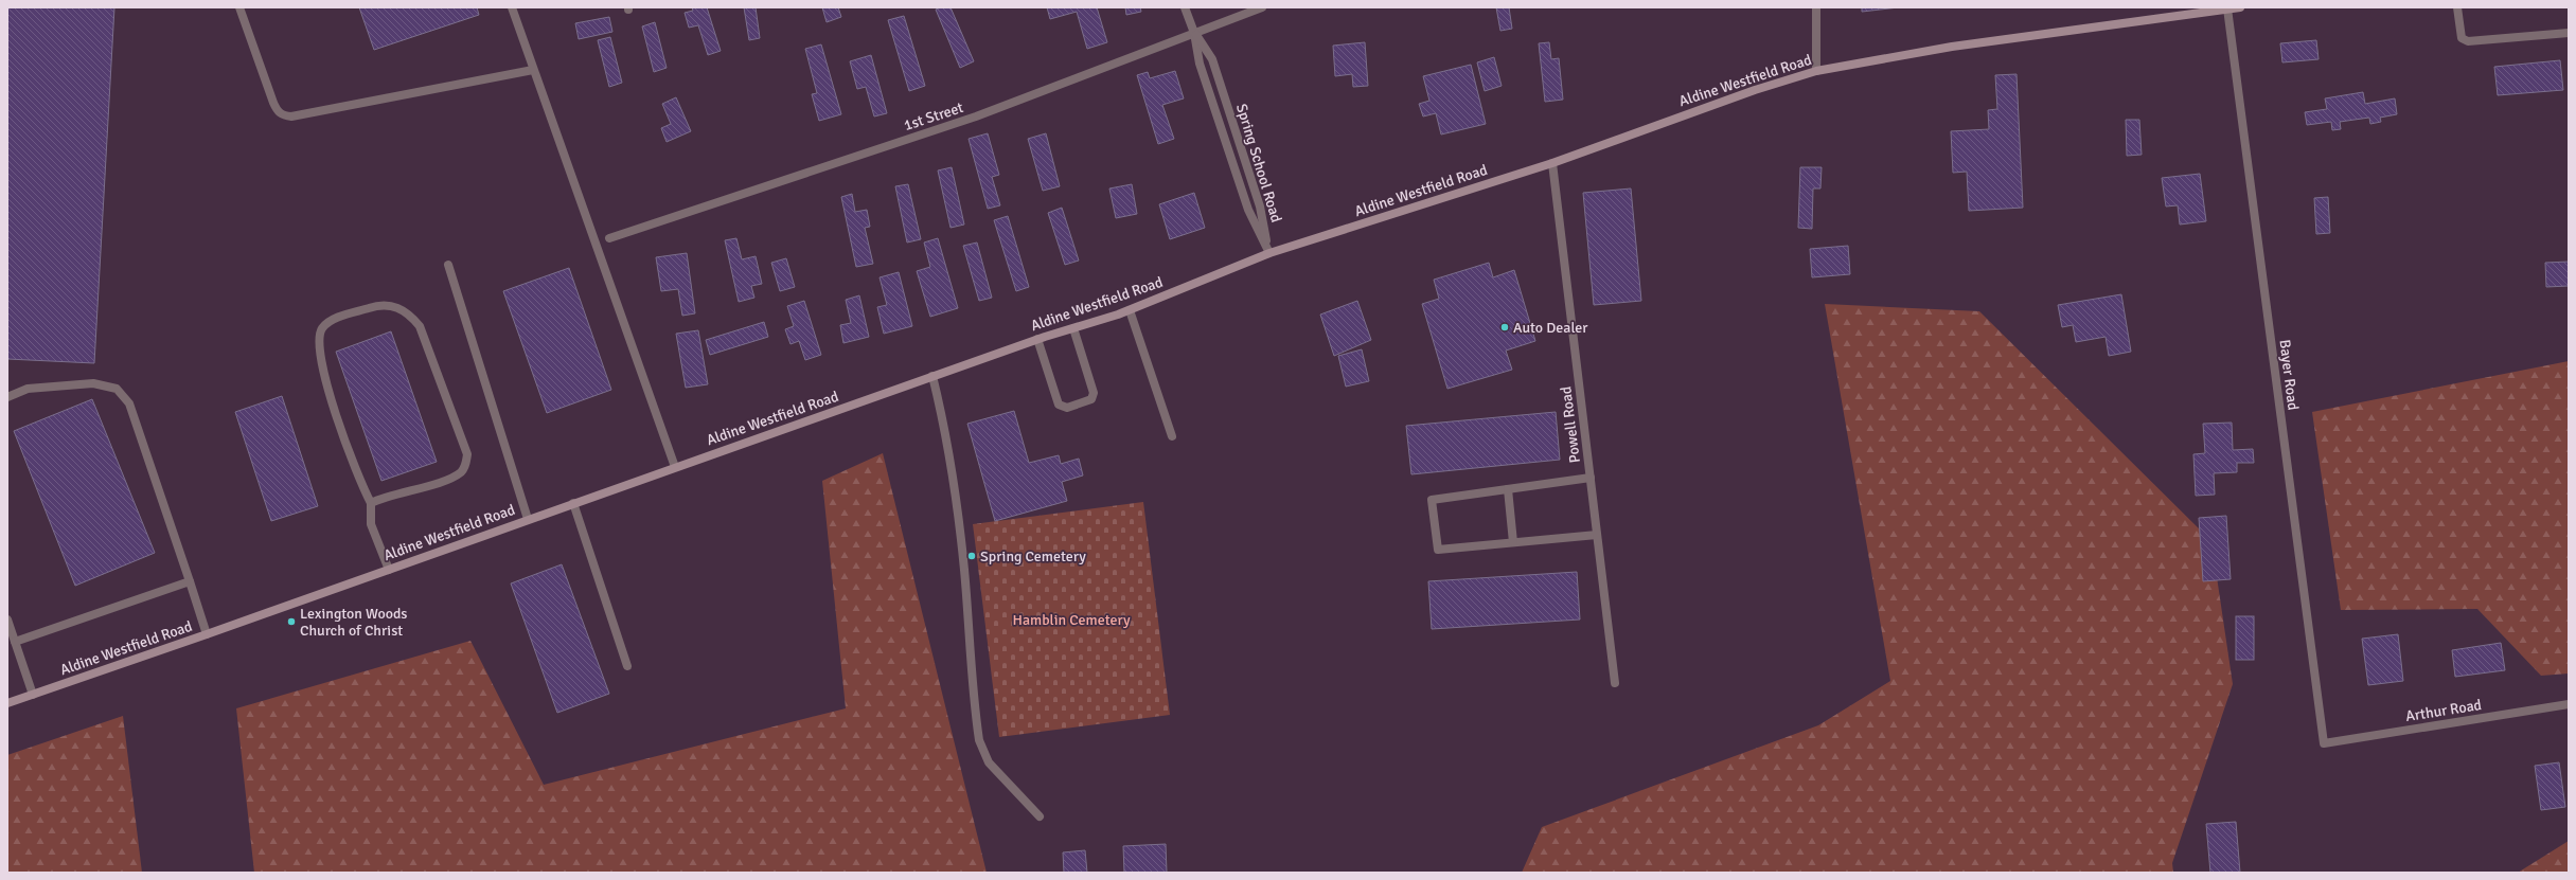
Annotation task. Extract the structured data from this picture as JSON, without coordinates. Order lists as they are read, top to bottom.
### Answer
{
  "streets": {
    "main road": ["Aldine Westfield Road"],
    "street": [
      "1st Street",
      "Spring School Road",
      "Bayer Road",
      "Powell Road",
      "Arthur Road"
    ]
  },
  "crossings": [
    ["Aldine Westfield Road", "Spring School Road"],
    ["Aldine Westfield Road", "Bayer Road"],
    ["Aldine Westfield Road", "Powell Road"],
    ["1st Street", "Spring School Road"],
    ["Bayer Road", "Arthur Road"]
  ],
  "parks": ["Hamblin Cemetery"],
  "places": ["Auto Dealer", "Spring Cemetery", "Lexington Woods Church of Christ"]
}
